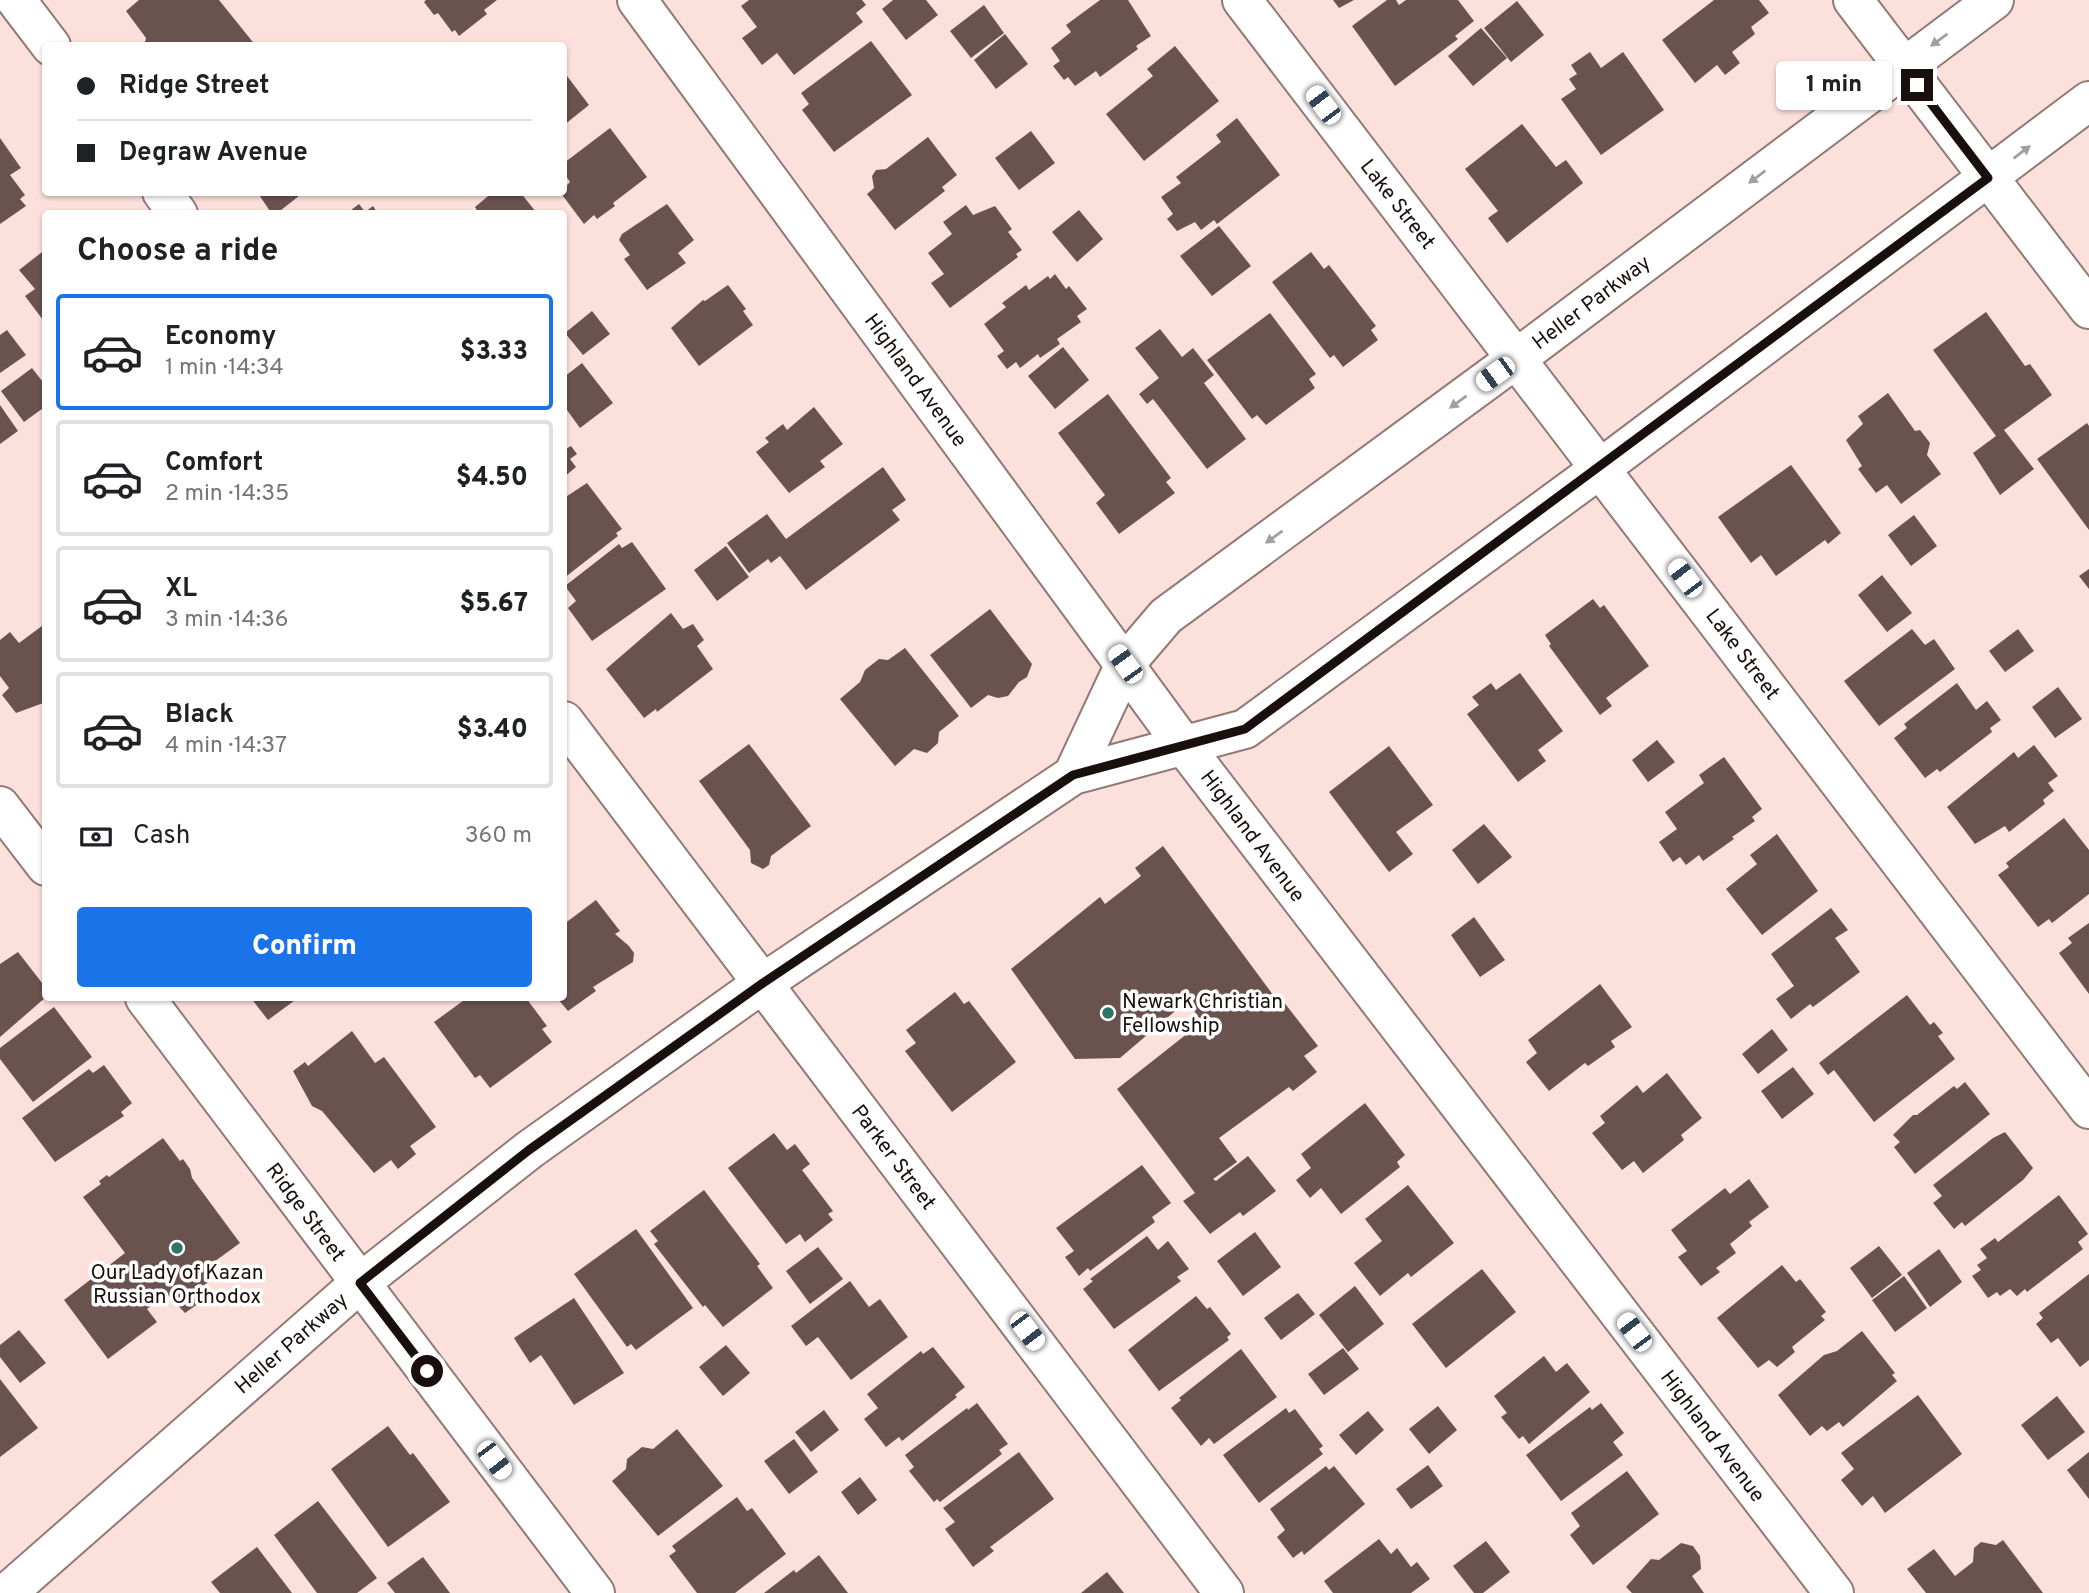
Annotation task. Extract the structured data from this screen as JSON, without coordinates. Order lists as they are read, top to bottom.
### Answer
{
  "streets": {
    "street": [
      "Lake Street",
      "Heller Parkway",
      "Highland Avenue",
      "Parker Street",
      "Ridge Street"
    ]
  },
  "crossings": [
    ["Lake Street", "Heller Parkway"],
    ["Heller Parkway", "Highland Avenue"],
    ["Heller Parkway", "Parker Street"],
    ["Heller Parkway", "Ridge Street"]
  ],
  "places": ["Newark Christian Fellowship", "Our Lady of Kazan Russian Orthodox"],
  "page": {
    "banner": ["Ridge Street", "Degraw Avenue"],
    "bubble": "1 min",
    "heading": "Choose a ride",
    "list": [
      {
        "name": "Economy",
        "note": "1 min · 14:34",
        "value": "$3.33"
      },
      {
        "name": "Comfort",
        "note": "2 min · 14:35",
        "value": "$4.50"
      },
      {
        "name": "XL",
        "note": "3 min · 14:36",
        "value": "$5.67"
      },
      {
        "name": "Black",
        "note": "4 min · 14:37",
        "value": "$3.40"
      }
    ],
    "pay": ["Cash", "360 m"],
    "buttons": "Confirm"
  }
}
